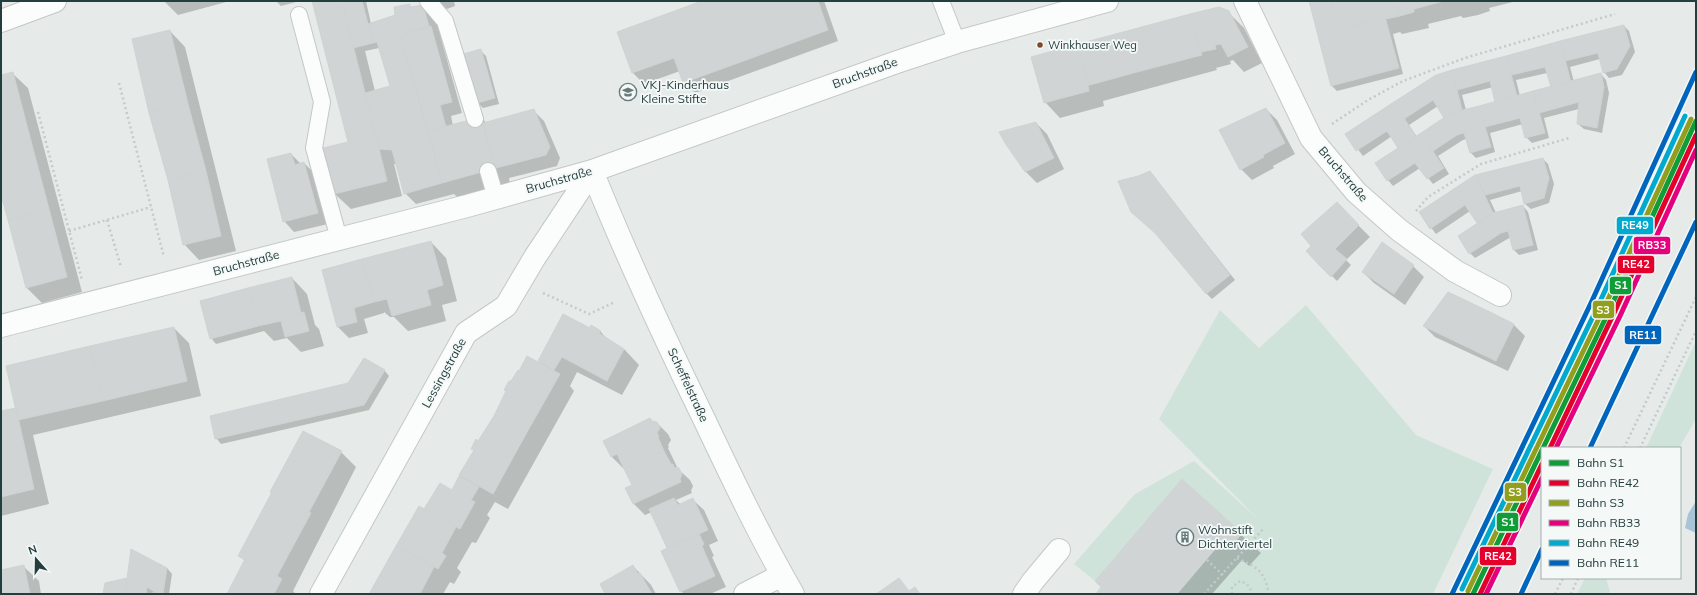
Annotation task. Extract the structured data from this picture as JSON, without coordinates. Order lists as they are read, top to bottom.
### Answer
{
  "streets": {
    "street": ["Bruchstraße", "Lessingstraße", "Scheffelstraße"]
  },
  "crossings": [
    ["Bruchstraße", "Lessingstraße"],
    ["Bruchstraße", "Scheffelstraße"],
    ["Lessingstraße", "Scheffelstraße"]
  ],
  "places": {
    "other": ["Winkhauser Weg"],
    "school or university": ["VKJ-Kinderhaus Kleine Stifte"],
    "building": ["Wohnstift Dichterviertel"]
  },
  "lines": [
    "rail line RE11",
    "rail line RE49",
    "rail line S3",
    "rail line S1",
    "rail line RE42",
    "rail line RB33"
  ],
  "legend": [
    "Bahn S1",
    "Bahn RE42",
    "Bahn S3",
    "Bahn RB33",
    "Bahn RE49",
    "Bahn RE11"
  ],
  "north": "top"
}
